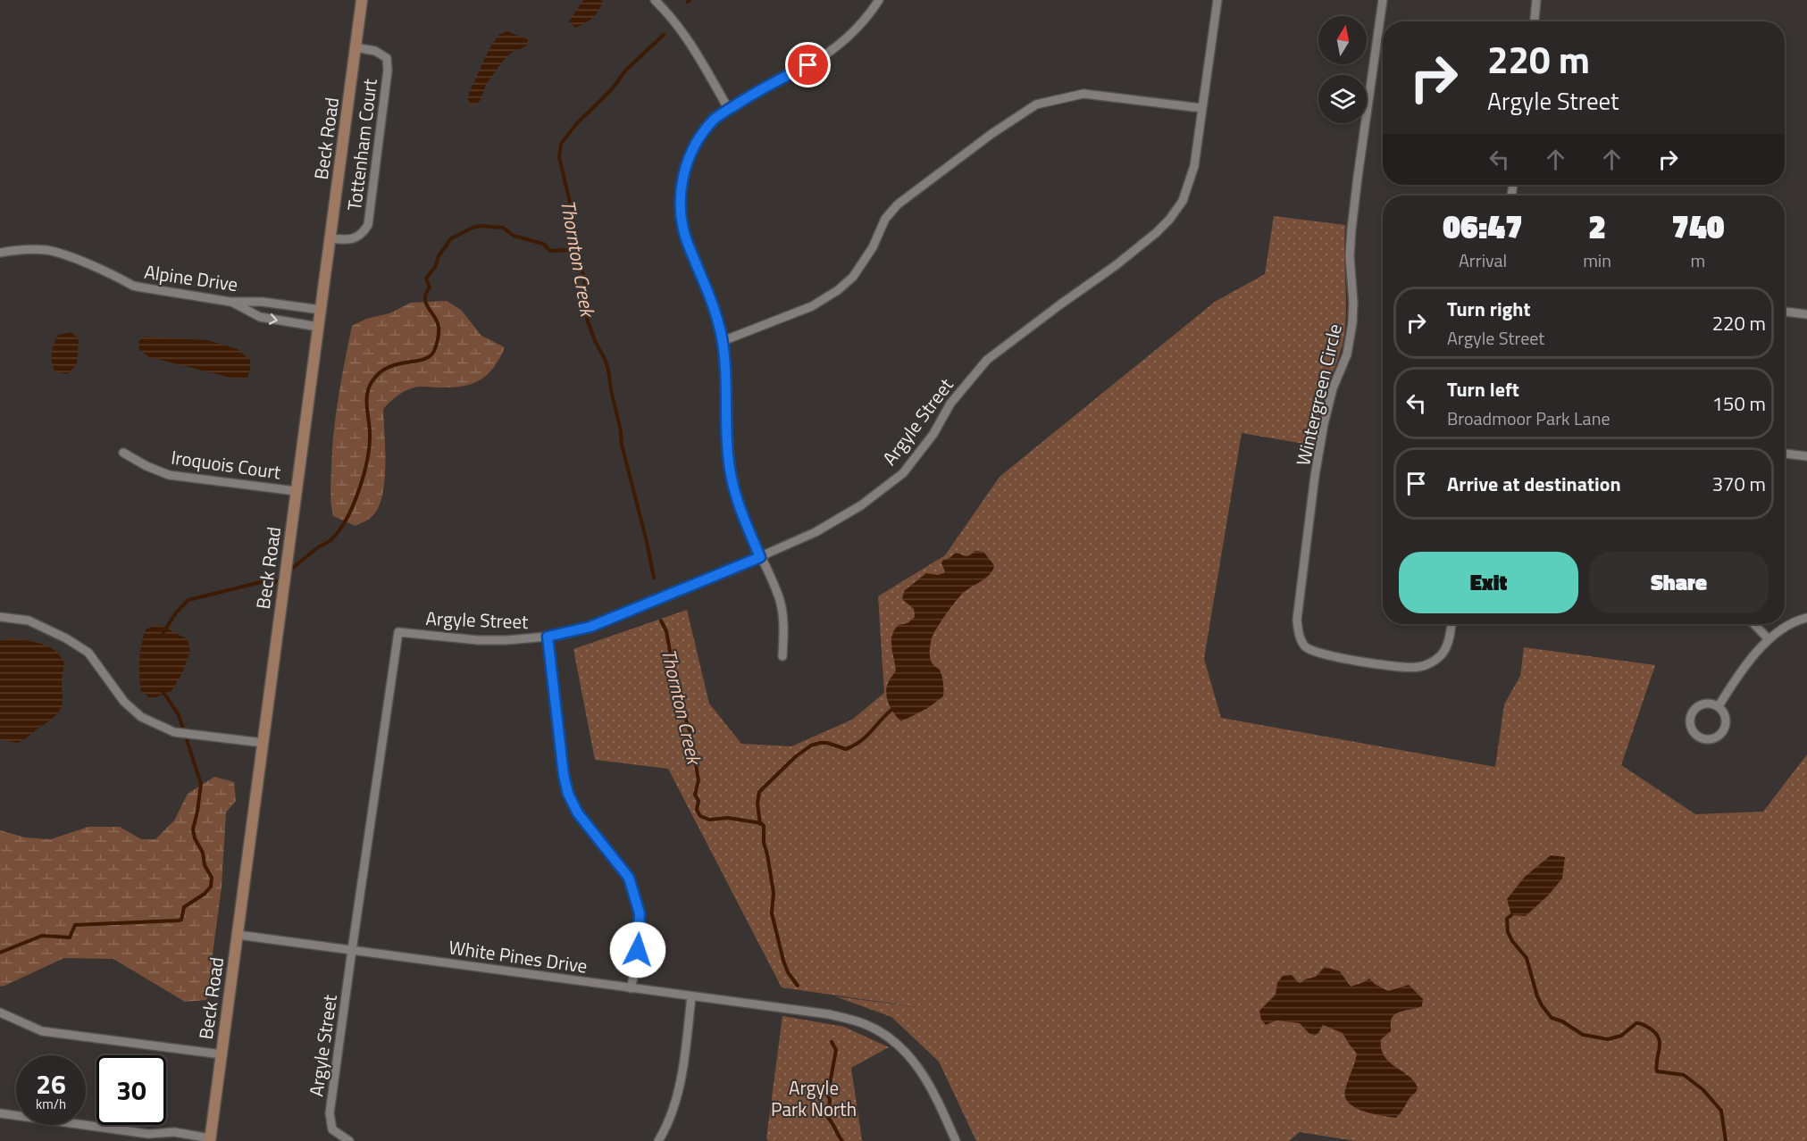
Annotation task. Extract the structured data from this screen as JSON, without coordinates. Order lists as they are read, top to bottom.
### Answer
{
  "streets": {
    "main road": ["Beck Road"],
    "street": [
      "Tottenham Court",
      "Alpine Drive",
      "Wintergreen Circle",
      "Argyle Street",
      "Iroquois Court",
      "White Pines Drive"
    ]
  },
  "crossings": [
    ["Beck Road", "Tottenham Court"],
    ["Beck Road", "Alpine Drive"],
    ["Beck Road", "Iroquois Court"],
    ["Beck Road", "White Pines Drive"],
    ["Argyle Street", "White Pines Drive"]
  ],
  "water": ["Thornton Creek"],
  "parks": ["Argyle Park North"],
  "north": "top",
  "page": {
    "turn": ["220 m", "Argyle Street"],
    "eta": [
      "06:47",
      "Arrival",
      "2",
      "min",
      "740",
      "m"
    ],
    "list": [
      {
        "name": "Turn right",
        "note": "Argyle Street",
        "value": "220 m"
      },
      {
        "name": "Turn left",
        "note": "Broadmoor Park Lane",
        "value": "150 m"
      },
      {
        "name": "Arrive at destination",
        "value": "370 m"
      }
    ],
    "buttons": ["Exit", "Share"],
    "speed": "26 km/h",
    "limit": "30"
  }
}
